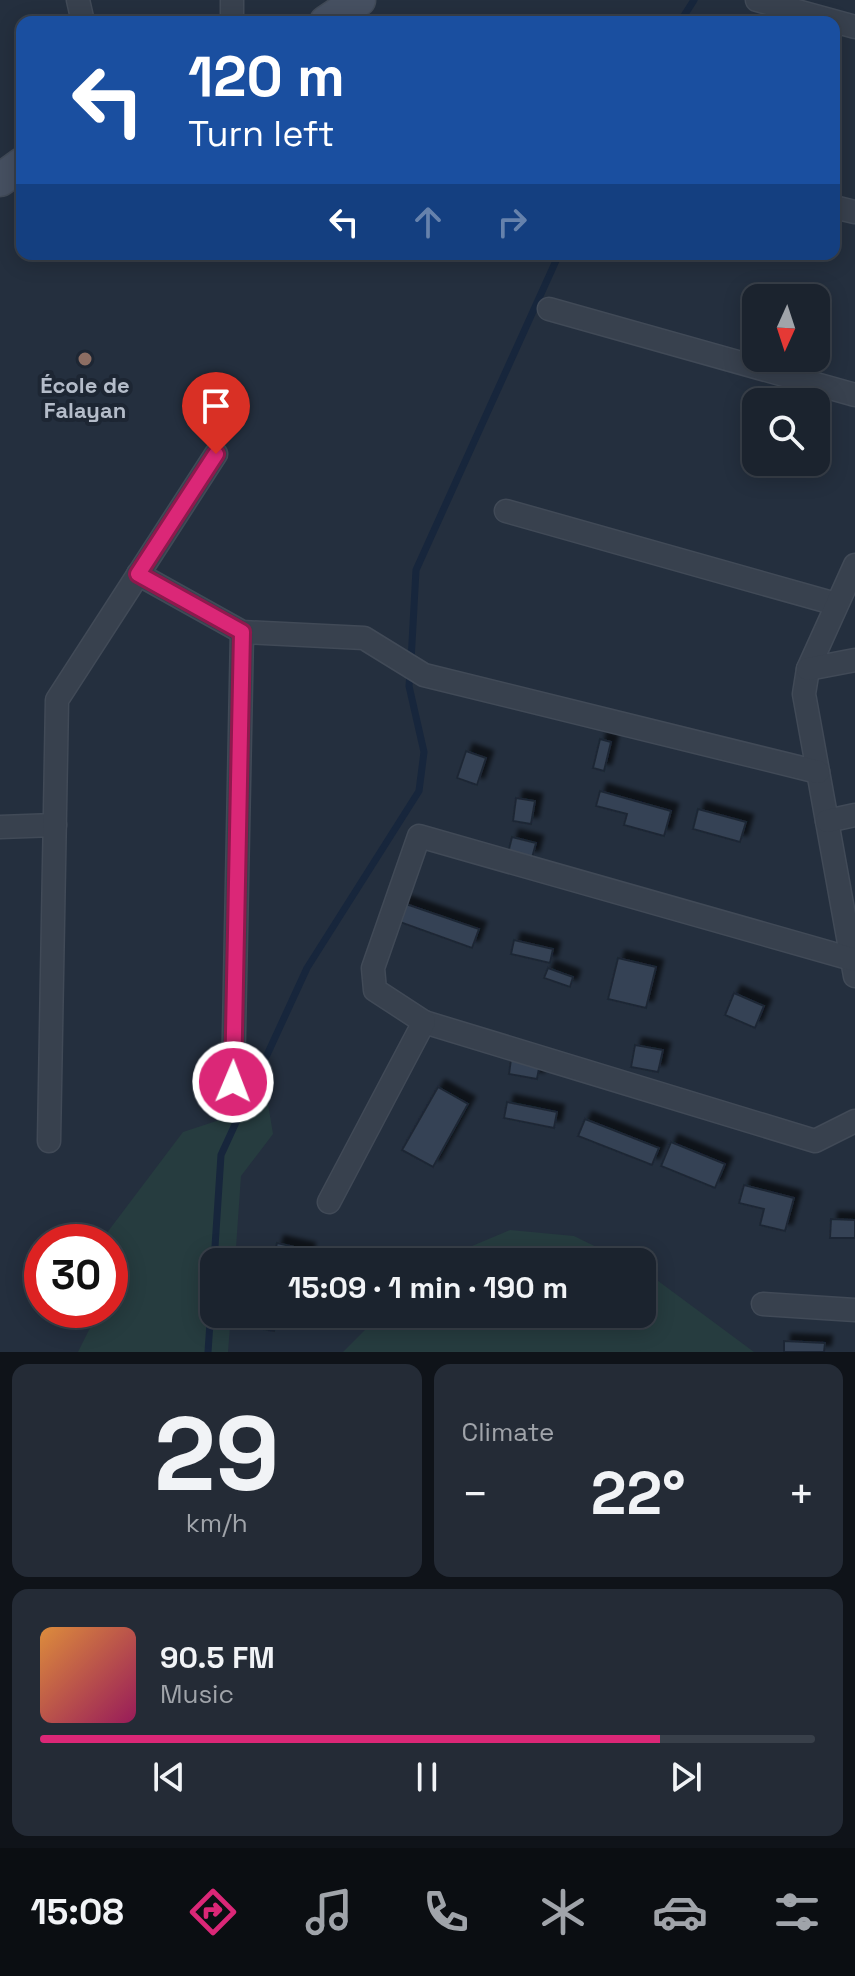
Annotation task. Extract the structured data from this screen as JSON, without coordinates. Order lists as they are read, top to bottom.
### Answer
{
  "places": ["École de Falayan"],
  "north": "bottom",
  "page": {
    "turn": ["120 m", "Turn left"],
    "limit": "30",
    "trip": "15:09 · 1 min · 190 m",
    "tile": [
      ["29", "km/h"],
      "Climate"
    ],
    "heat": ["−", "22°", "+"],
    "song": ["90.5 FM", "Music"],
    "tabs": "15:08"
  }
}
